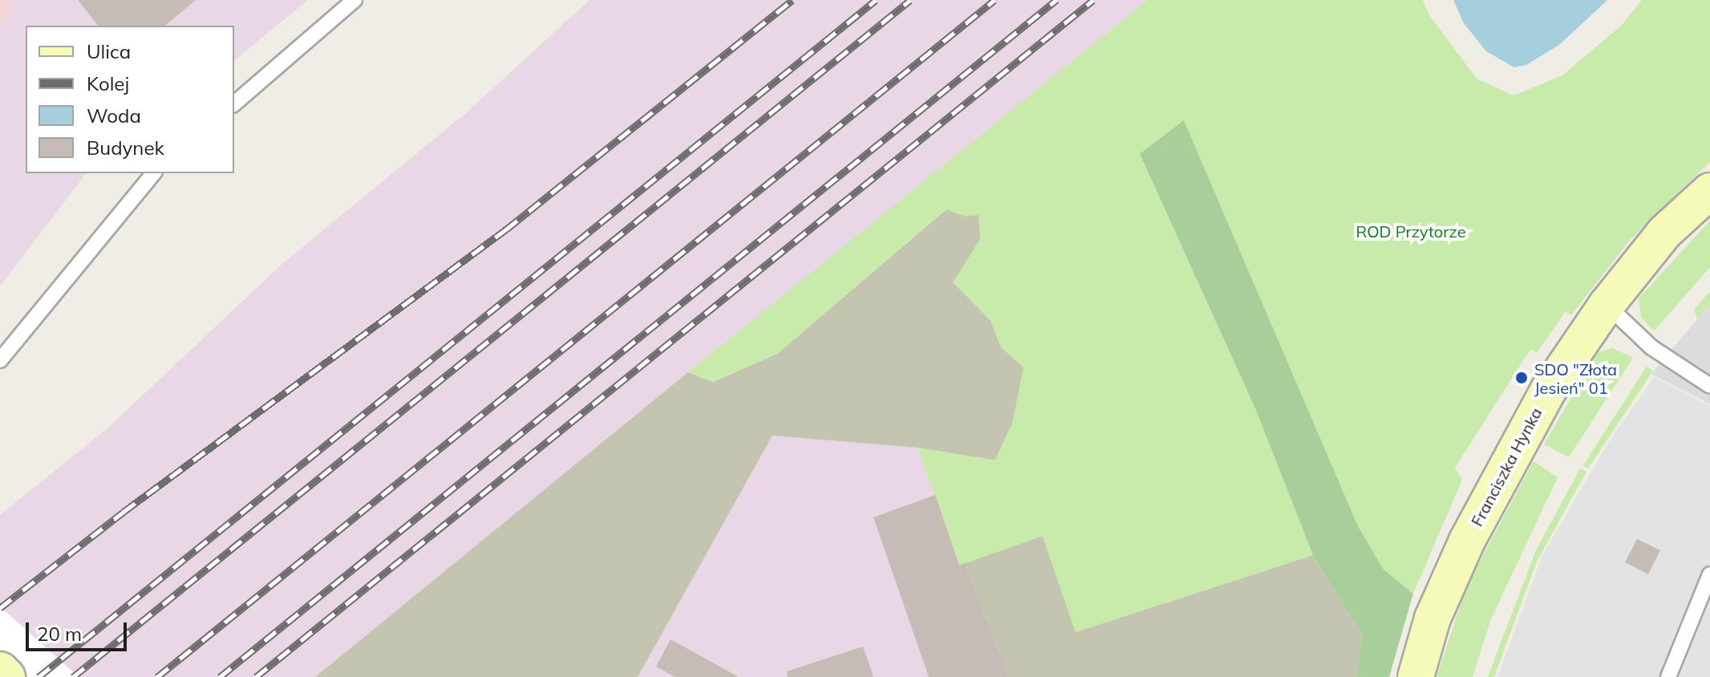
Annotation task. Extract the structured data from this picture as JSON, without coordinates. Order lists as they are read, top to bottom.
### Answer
{
  "streets": {
    "street": ["Franciszka Hynka"]
  },
  "parks": ["ROD Przytorze"],
  "places": ["SDO \"Złota Jesień\" 01"],
  "legend": [
    "Ulica",
    "Kolej",
    "Woda",
    "Budynek"
  ],
  "scale_bar": "20 m"
}
